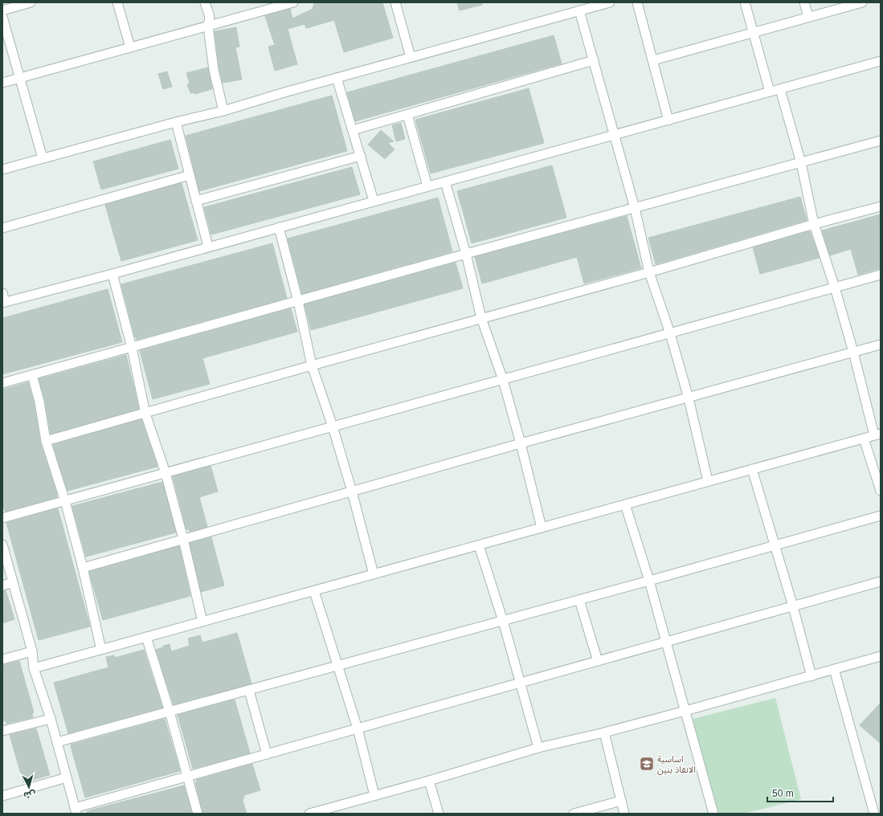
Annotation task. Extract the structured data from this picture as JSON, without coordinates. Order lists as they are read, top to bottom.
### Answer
{
  "places": {
    "school or university": ["اساسية الانقاذ بنين"]
  },
  "scale_bar": "50 m",
  "north": "bottom"
}
